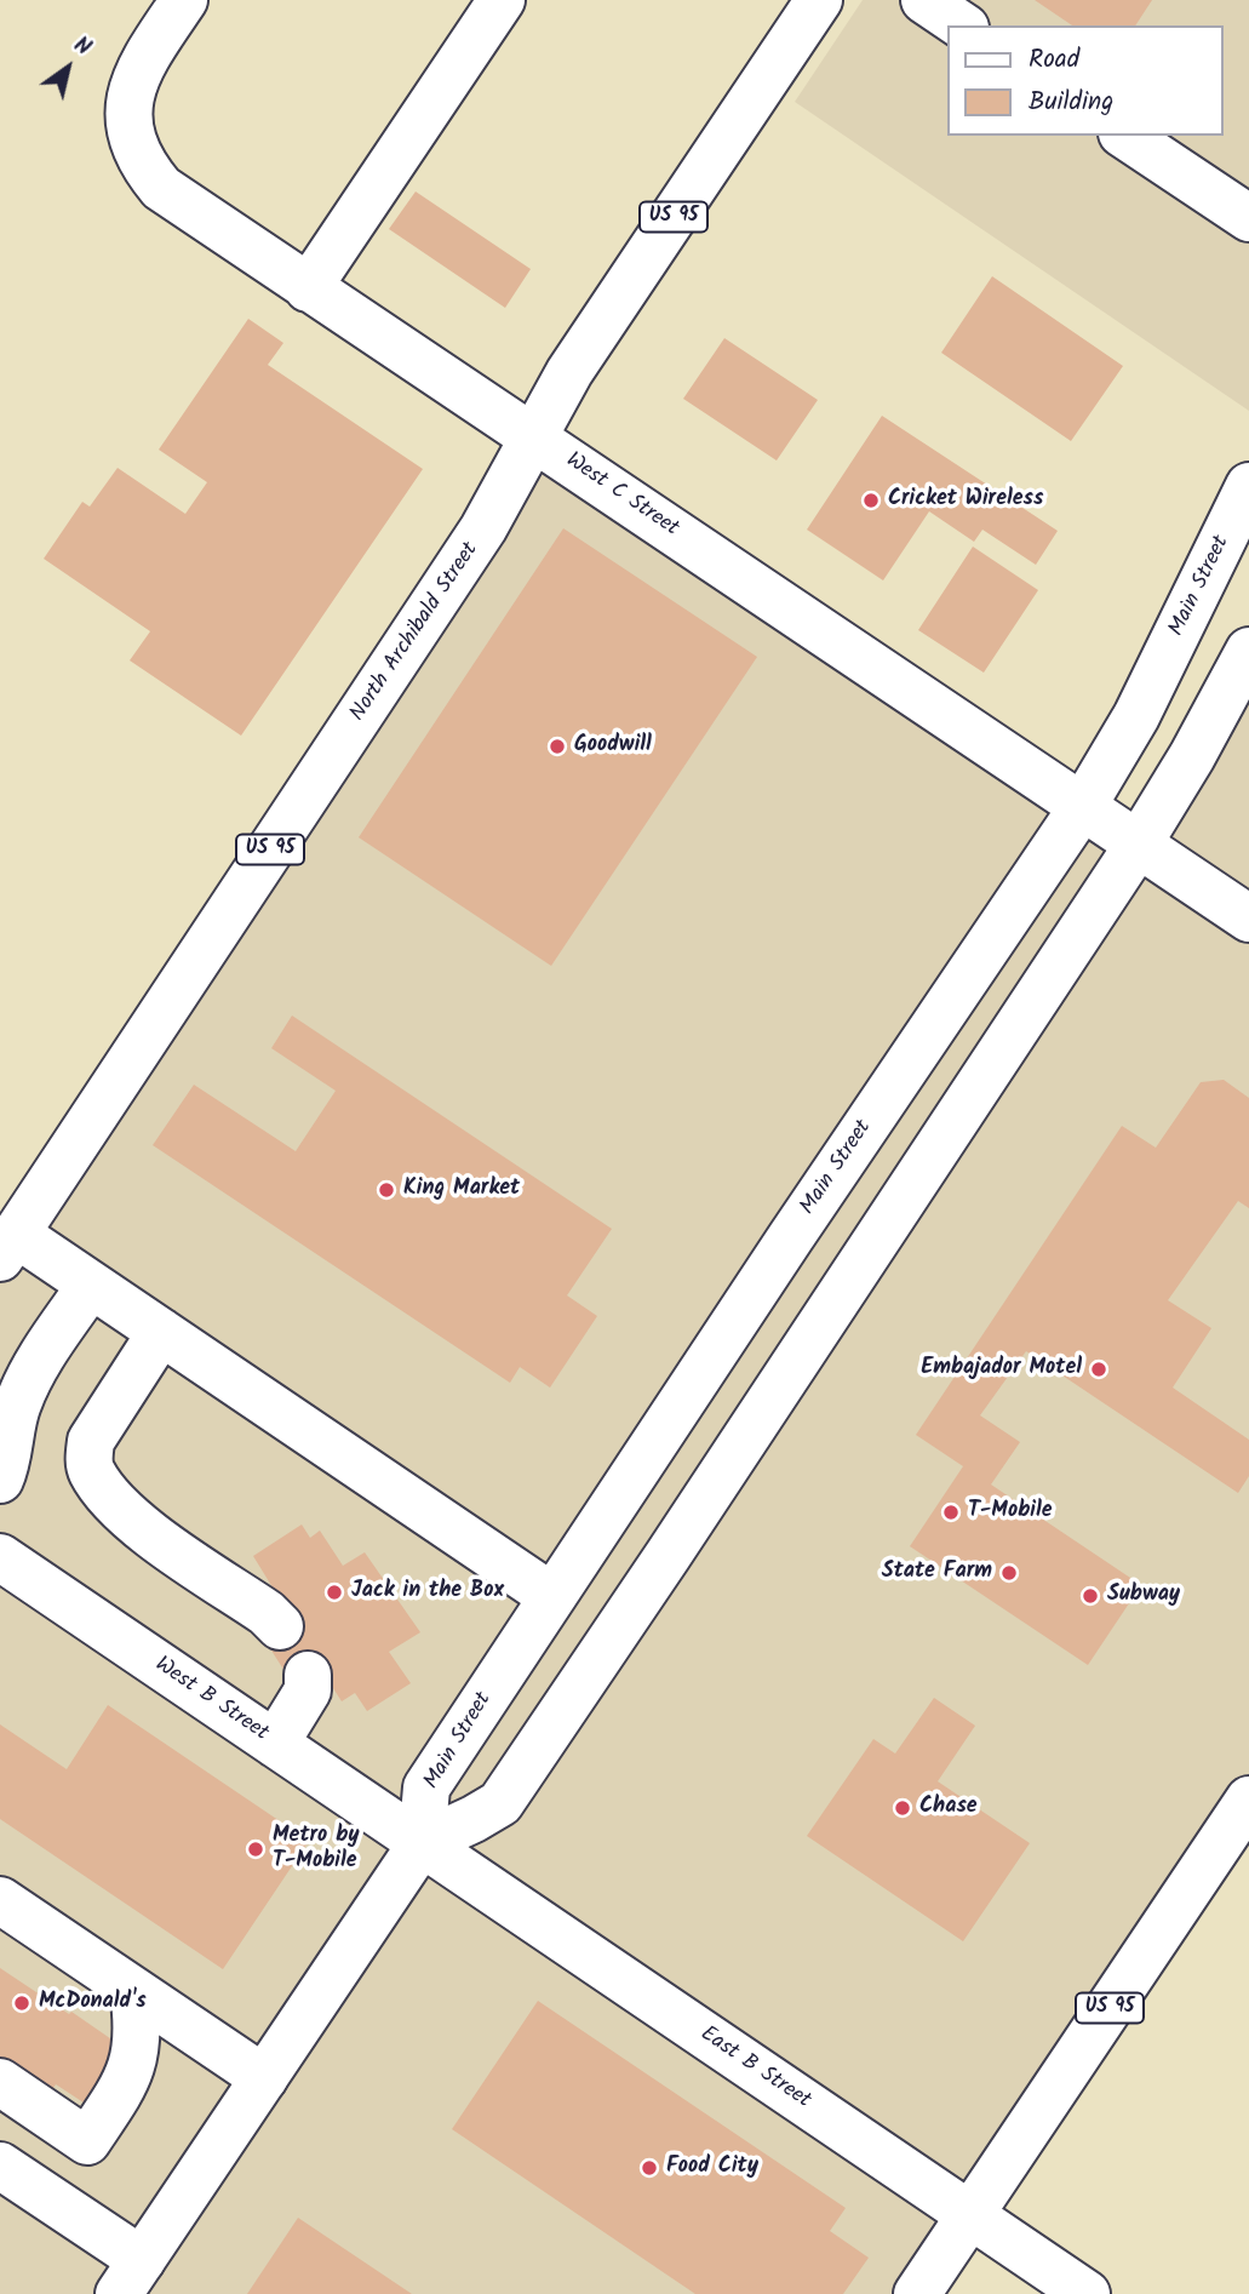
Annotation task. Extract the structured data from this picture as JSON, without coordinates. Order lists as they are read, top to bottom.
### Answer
{
  "streets": {
    "main road": [
      "US 95",
      "West C Street",
      "Main Street",
      "North Archibald Street",
      "West B Street",
      "East B Street"
    ]
  },
  "crossings": [
    ["US 95", "East B Street"],
    ["West C Street", "Main Street"],
    ["West C Street", "North Archibald Street"],
    ["Main Street", "West B Street"],
    ["Main Street", "East B Street"],
    ["West B Street", "East B Street"]
  ],
  "places": [
    "Cricket Wireless",
    "Goodwill",
    "King Market",
    "Embajador Motel",
    "T-Mobile",
    "State Farm",
    "Jack in the Box",
    "Subway",
    "Chase",
    "Metro by T-Mobile",
    "McDonald's",
    "Food City"
  ],
  "legend": ["Road", "Building"],
  "north": "top right"
}
